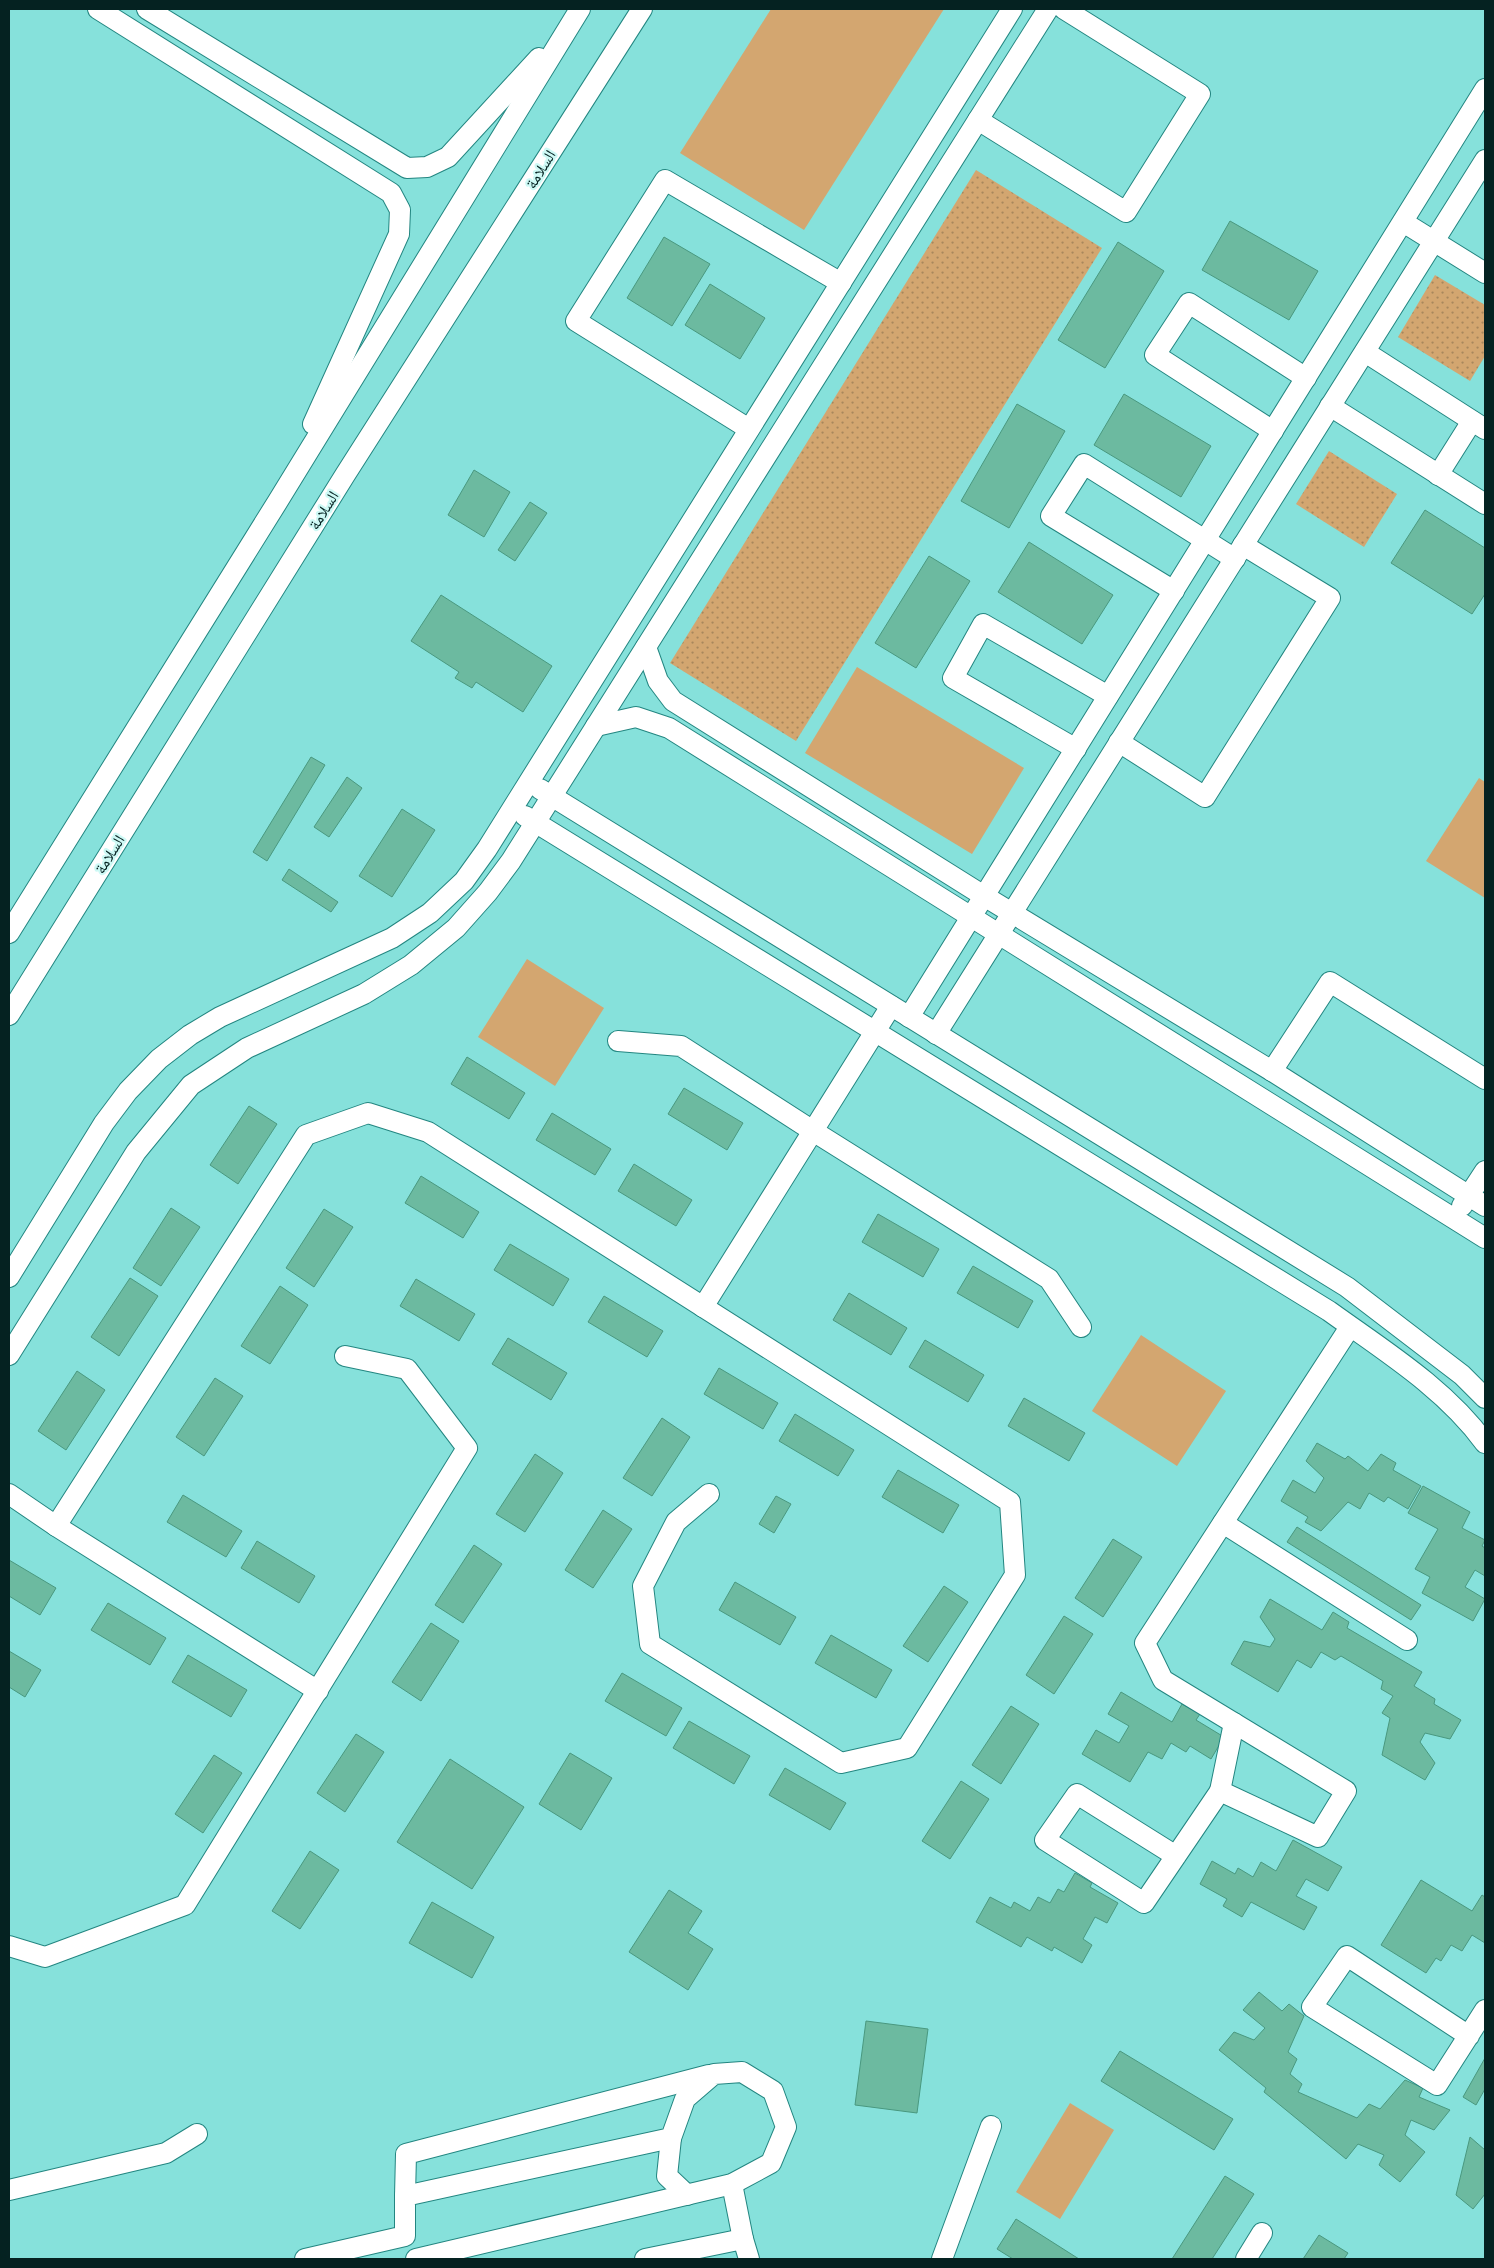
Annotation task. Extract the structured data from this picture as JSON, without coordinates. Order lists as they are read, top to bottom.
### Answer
{
  "streets": {
    "street": ["السلامة"]
  }
}
